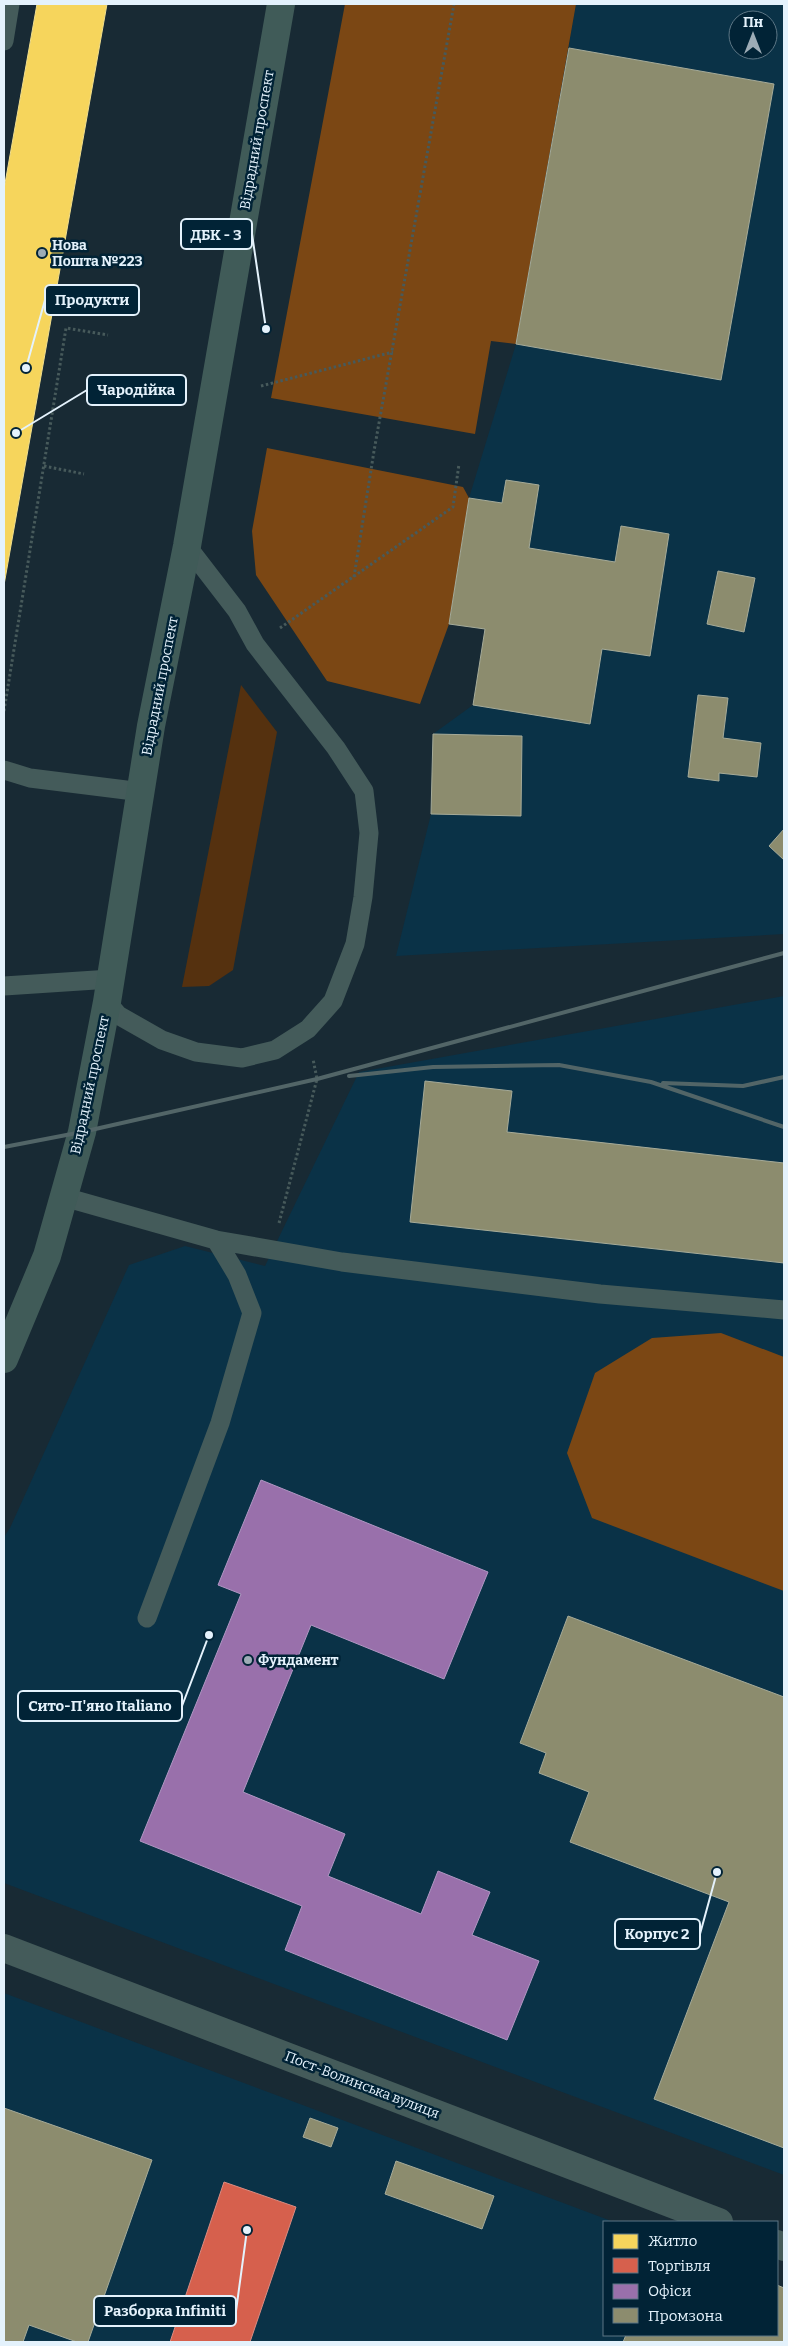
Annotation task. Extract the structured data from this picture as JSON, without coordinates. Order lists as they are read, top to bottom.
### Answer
{
  "streets": {
    "main road": ["Відрадний проспект"],
    "street": ["Пост-Волинська вулиця"]
  },
  "places": [
    "Нова Пошта №223",
    "ДБК - 3",
    "Продукти",
    "Чародійка",
    "Сито-П'яно Italiano",
    "Фундамент",
    "Корпус 2",
    "Разборка Infiniti"
  ],
  "legend": [
    "Житло",
    "Торгівля",
    "Офіси",
    "Промзона"
  ],
  "north": "top"
}
